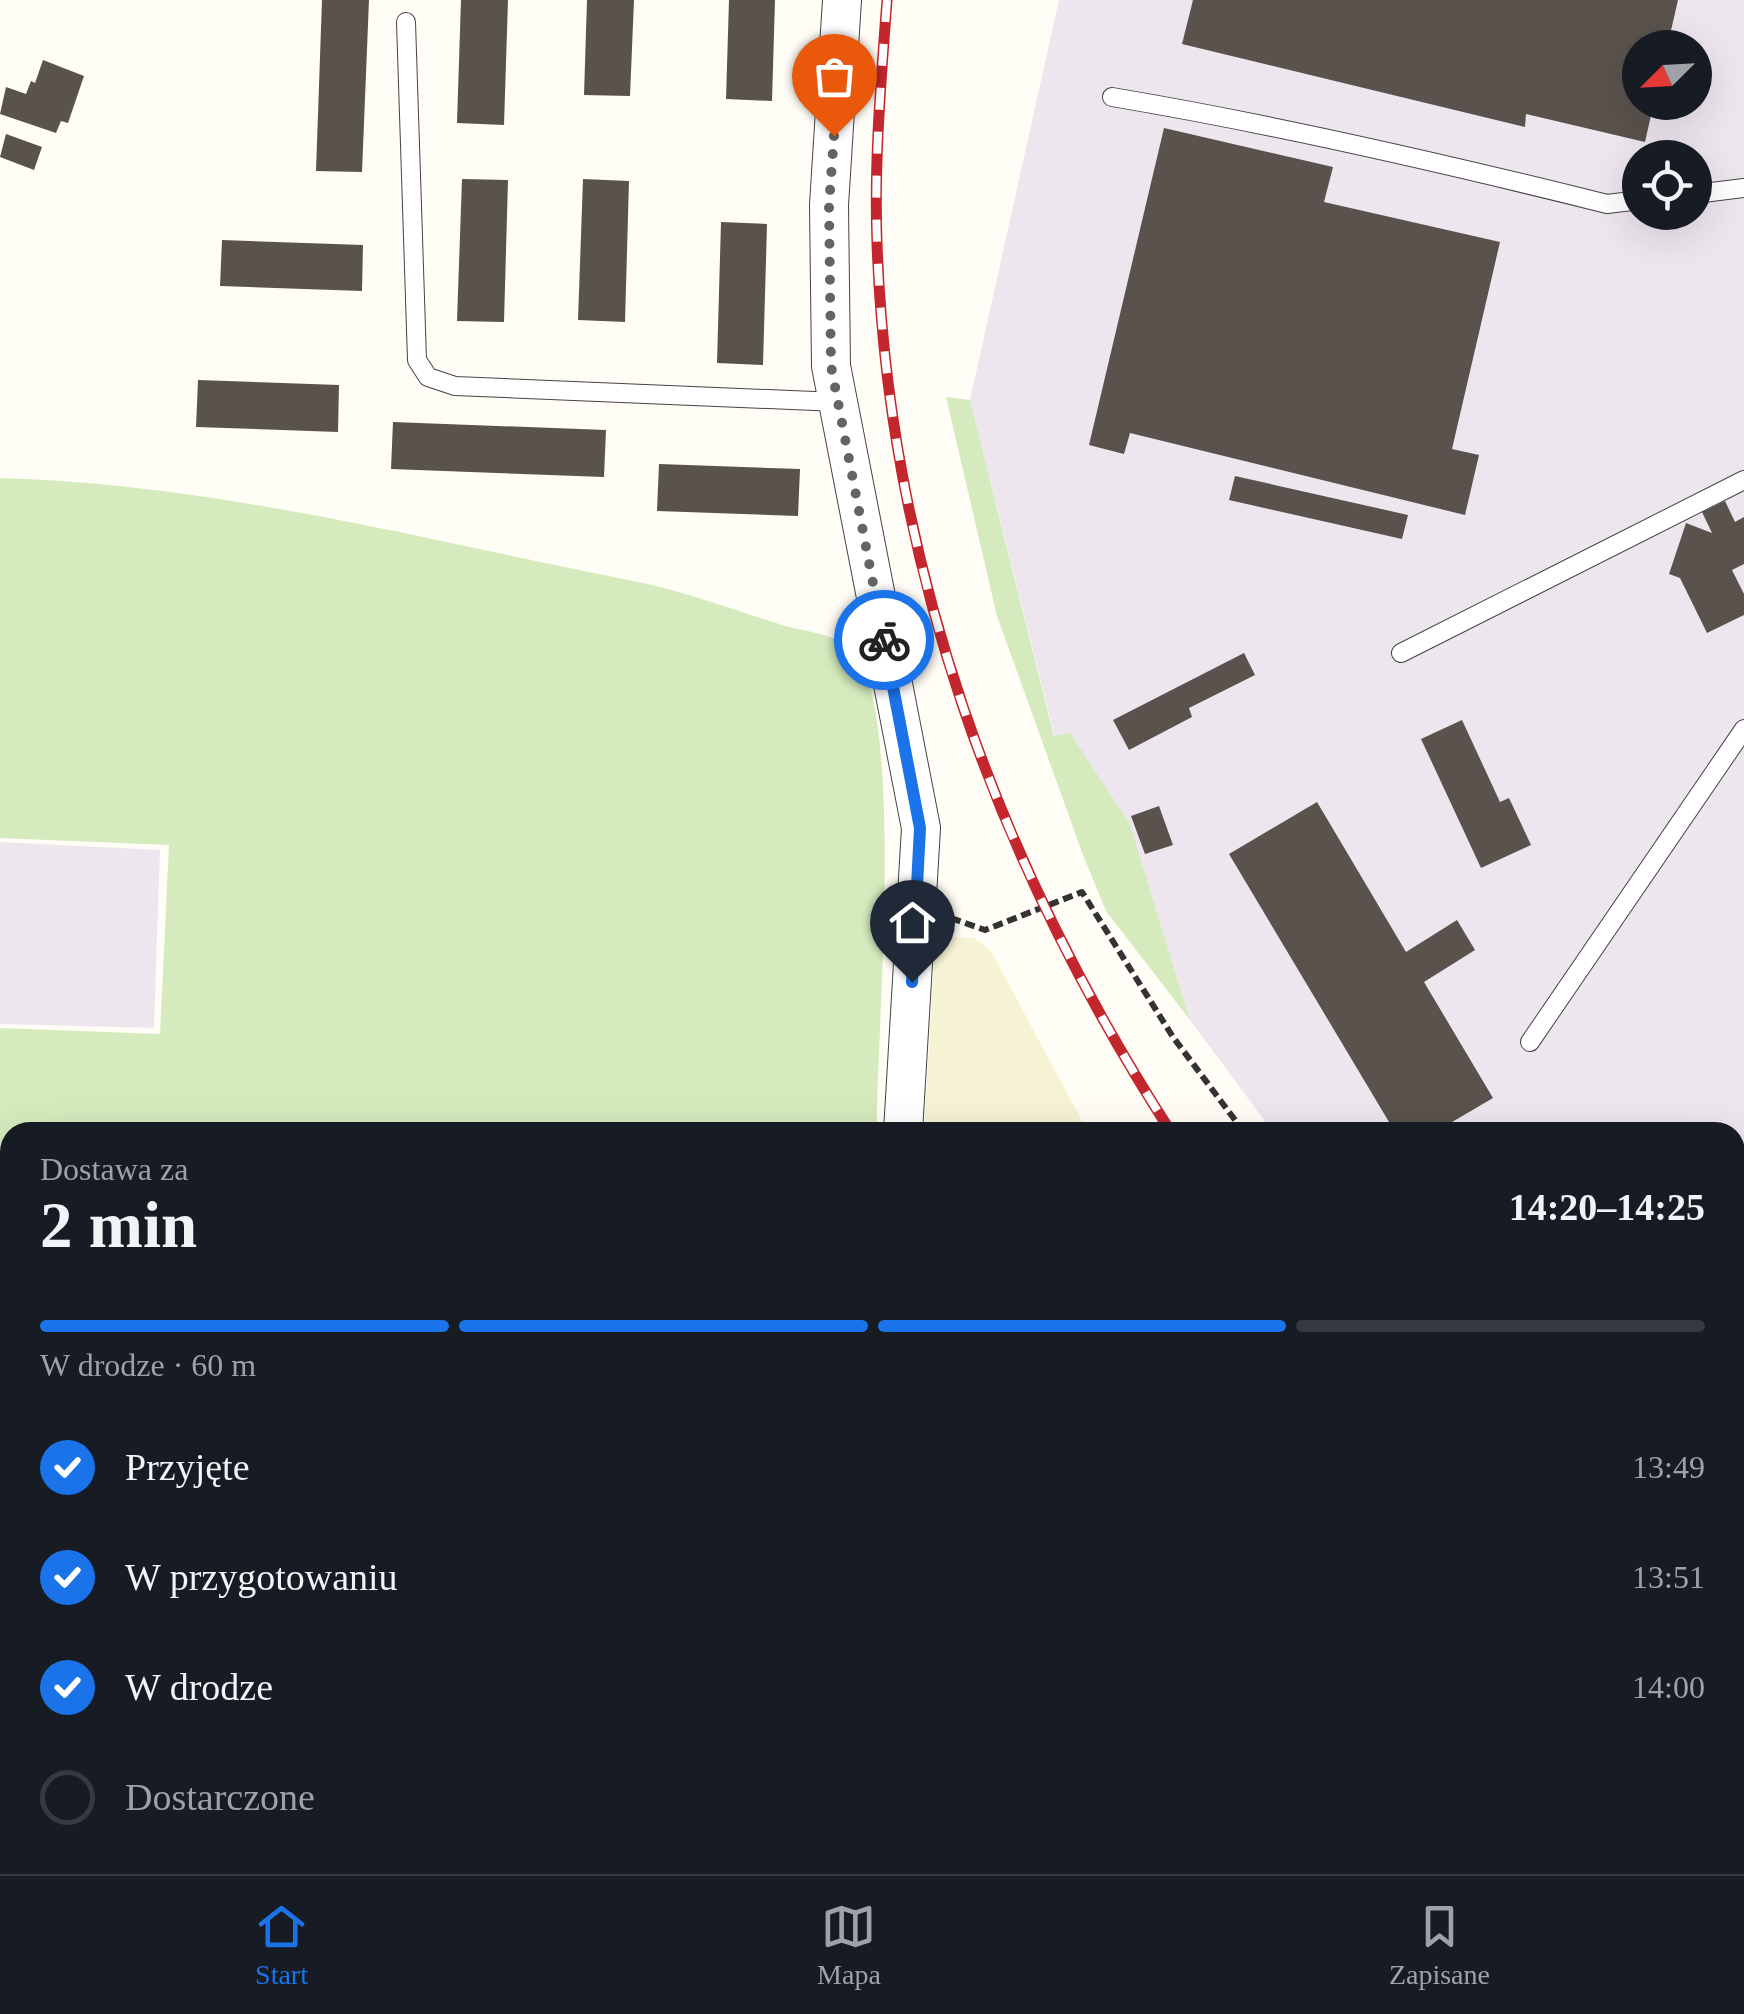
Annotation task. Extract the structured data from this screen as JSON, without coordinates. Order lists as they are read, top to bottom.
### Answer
{
  "north": "bottom left",
  "page": {
    "heading": ["2 min", "Dostawa za", "14:20–14:25"],
    "bar": "W drodze · 60 m",
    "list": [
      ["Przyjęte", "13:49"],
      ["W przygotowaniu", "13:51"],
      ["W drodze", "14:00"],
      "Dostarczone"
    ],
    "tabs": ["Start", "Mapa", "Zapisane"]
  }
}
